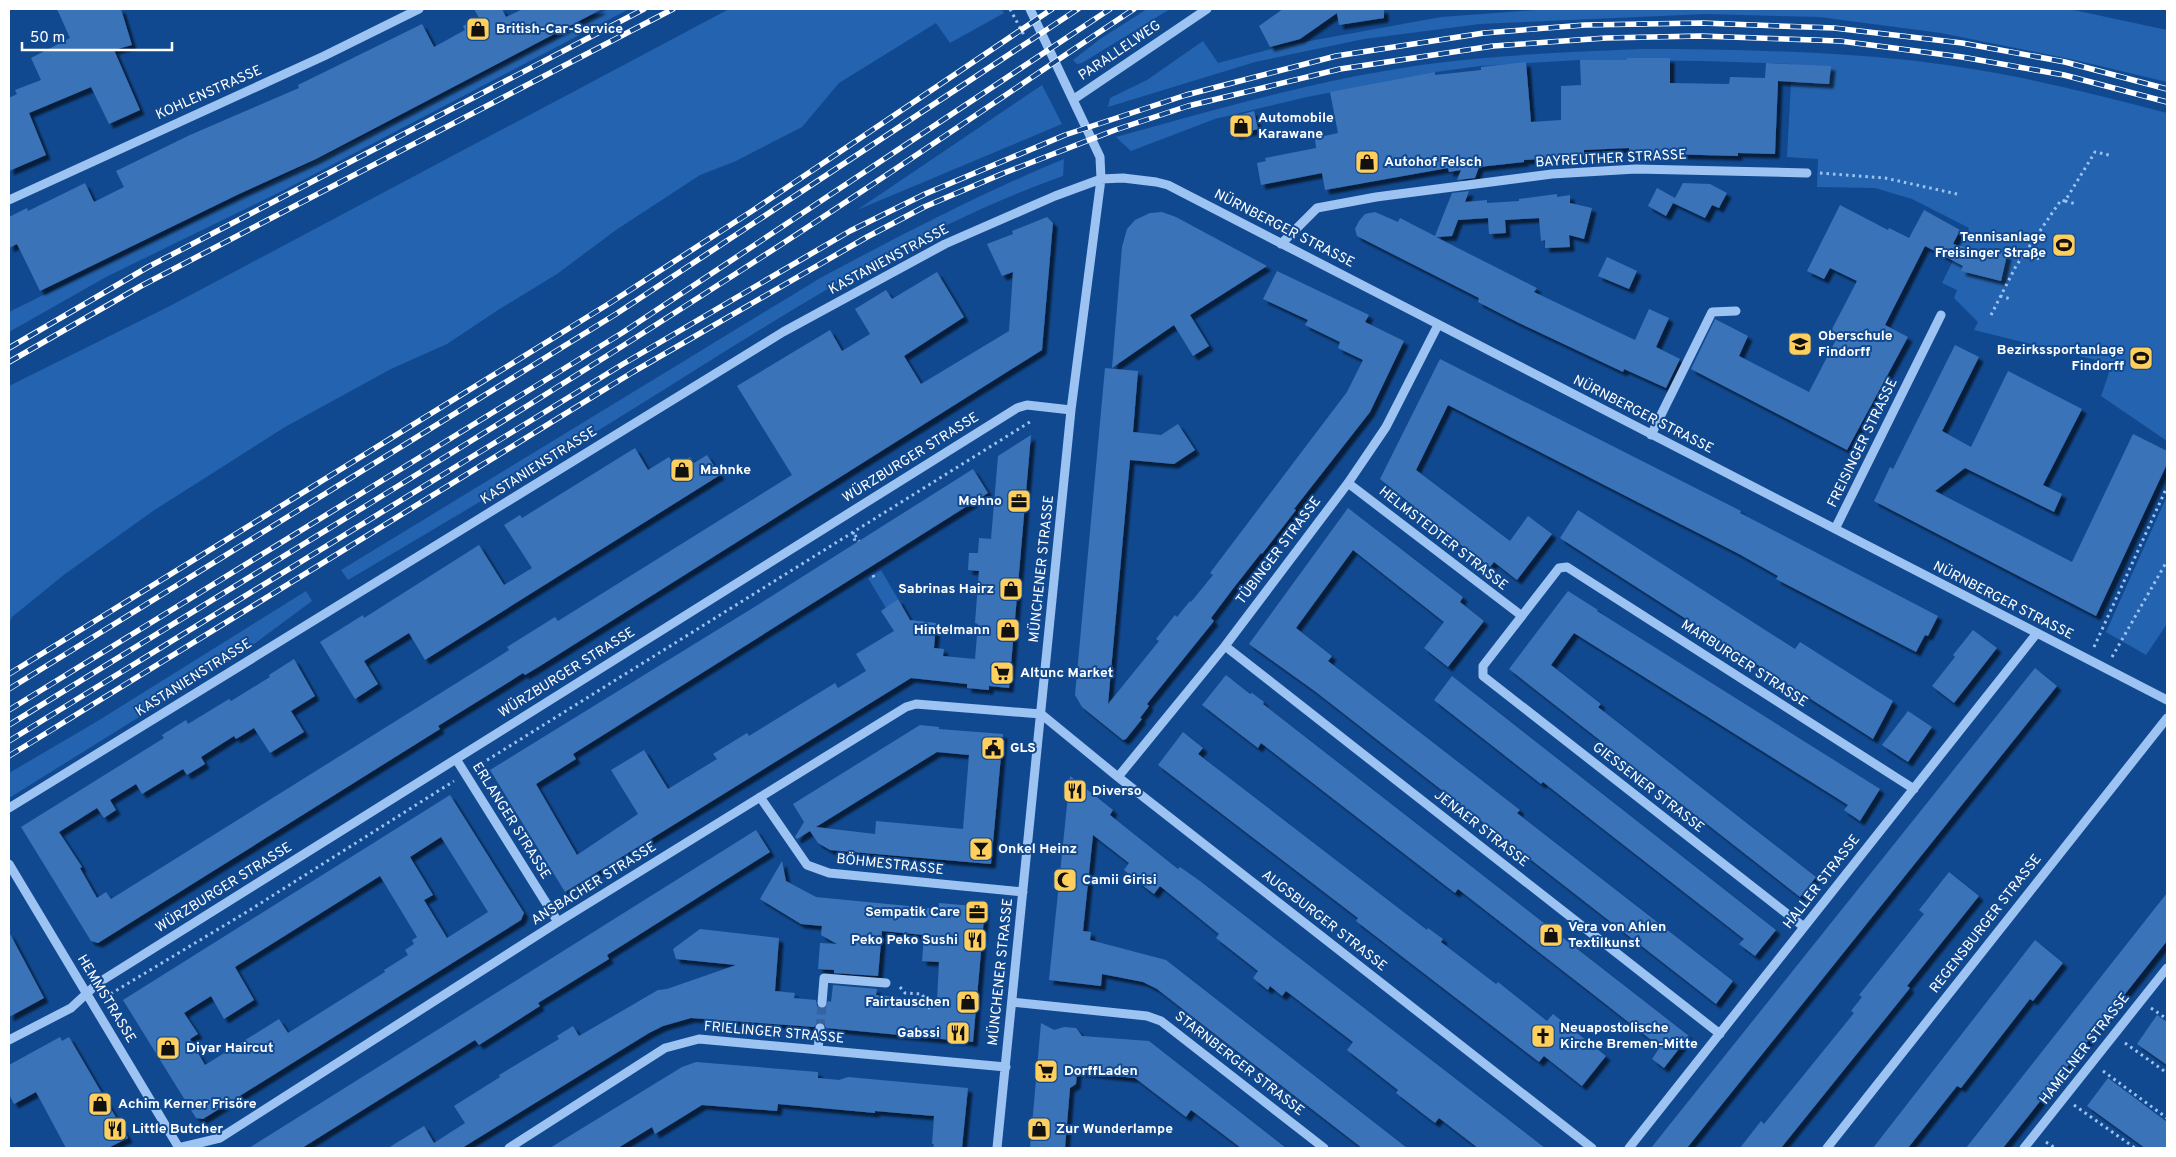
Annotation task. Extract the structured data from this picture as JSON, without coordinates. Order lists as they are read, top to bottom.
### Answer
{
  "streets": {
    "street": [
      "PARALLELWEG",
      "KOHLENSTRASSE",
      "BAYREUTHER STRASSE",
      "NÜRNBERGER STRASSE",
      "KASTANIENSTRASSE",
      "FREISINGER STRASSE",
      "WÜRZBURGER STRASSE",
      "HELMSTEDTER STRASSE",
      "TÜBINGER STRASSE",
      "MÜNCHENER STRASSE",
      "MARBURGER STRASSE",
      "GIESSENER STRASSE",
      "ERLANGER STRASSE",
      "JENAER STRASSE",
      "BÖHMESTRASSE",
      "HALLER STRASSE",
      "ANSBACHER STRASSE",
      "AUGSBURGER STRASSE",
      "REGENSBURGER STRASSE",
      "HEMMSTRASSE",
      "FRIELINGER STRASSE",
      "HAMELNER STRASSE",
      "STARNBERGER STRASSE"
    ]
  },
  "crossings": [
    ["PARALLELWEG", "MÜNCHENER STRASSE"],
    ["BAYREUTHER STRASSE", "NÜRNBERGER STRASSE"],
    ["NÜRNBERGER STRASSE", "KASTANIENSTRASSE"],
    ["NÜRNBERGER STRASSE", "FREISINGER STRASSE"],
    ["NÜRNBERGER STRASSE", "TÜBINGER STRASSE"],
    ["NÜRNBERGER STRASSE", "MÜNCHENER STRASSE"],
    ["NÜRNBERGER STRASSE", "HALLER STRASSE"],
    ["KASTANIENSTRASSE", "MÜNCHENER STRASSE"],
    ["WÜRZBURGER STRASSE", "MÜNCHENER STRASSE"],
    ["WÜRZBURGER STRASSE", "ERLANGER STRASSE"],
    ["WÜRZBURGER STRASSE", "HEMMSTRASSE"],
    ["HELMSTEDTER STRASSE", "TÜBINGER STRASSE"],
    ["HELMSTEDTER STRASSE", "MARBURGER STRASSE"],
    ["HELMSTEDTER STRASSE", "GIESSENER STRASSE"],
    ["TÜBINGER STRASSE", "JENAER STRASSE"],
    ["TÜBINGER STRASSE", "AUGSBURGER STRASSE"],
    ["MÜNCHENER STRASSE", "BÖHMESTRASSE"],
    ["MÜNCHENER STRASSE", "ANSBACHER STRASSE"],
    ["MÜNCHENER STRASSE", "AUGSBURGER STRASSE"],
    ["MÜNCHENER STRASSE", "FRIELINGER STRASSE"],
    ["MÜNCHENER STRASSE", "STARNBERGER STRASSE"],
    ["MARBURGER STRASSE", "GIESSENER STRASSE"],
    ["MARBURGER STRASSE", "HALLER STRASSE"],
    ["GIESSENER STRASSE", "HALLER STRASSE"],
    ["ERLANGER STRASSE", "ANSBACHER STRASSE"],
    ["JENAER STRASSE", "HALLER STRASSE"],
    ["BÖHMESTRASSE", "ANSBACHER STRASSE"],
    ["ANSBACHER STRASSE", "AUGSBURGER STRASSE"],
    ["ANSBACHER STRASSE", "HEMMSTRASSE"]
  ],
  "places": {
    "shop": [
      "British-Car-Service",
      "Automobile Karawane",
      "Autohof Felsch",
      "Mahnke",
      "Sabrinas Hairz",
      "Hintelmann",
      "Vera von Ahlen Textilkunst",
      "Fairtauschen",
      "Diyar Haircut",
      "Achim Kerner Frisöre",
      "Zur Wunderlampe"
    ],
    "sports": ["Tennisanlage Freisinger Straße", "Bezirkssportanlage Findorff"],
    "school or university": ["Oberschule Findorff"],
    "office": ["Mehno", "Sempatik Care"],
    "supermarket": ["Altunc Market", "DorffLaden"],
    "public building": ["GLS"],
    "restaurant": [
      "Diverso",
      "Peko Peko Sushi",
      "Gabssi",
      "Little Butcher"
    ],
    "bar": ["Onkel Heinz"],
    "mosque": ["Camii Girisi"],
    "church": ["Neuapostolische Kirche Bremen-Mitte"]
  },
  "scale_bar": "50 m"
}
